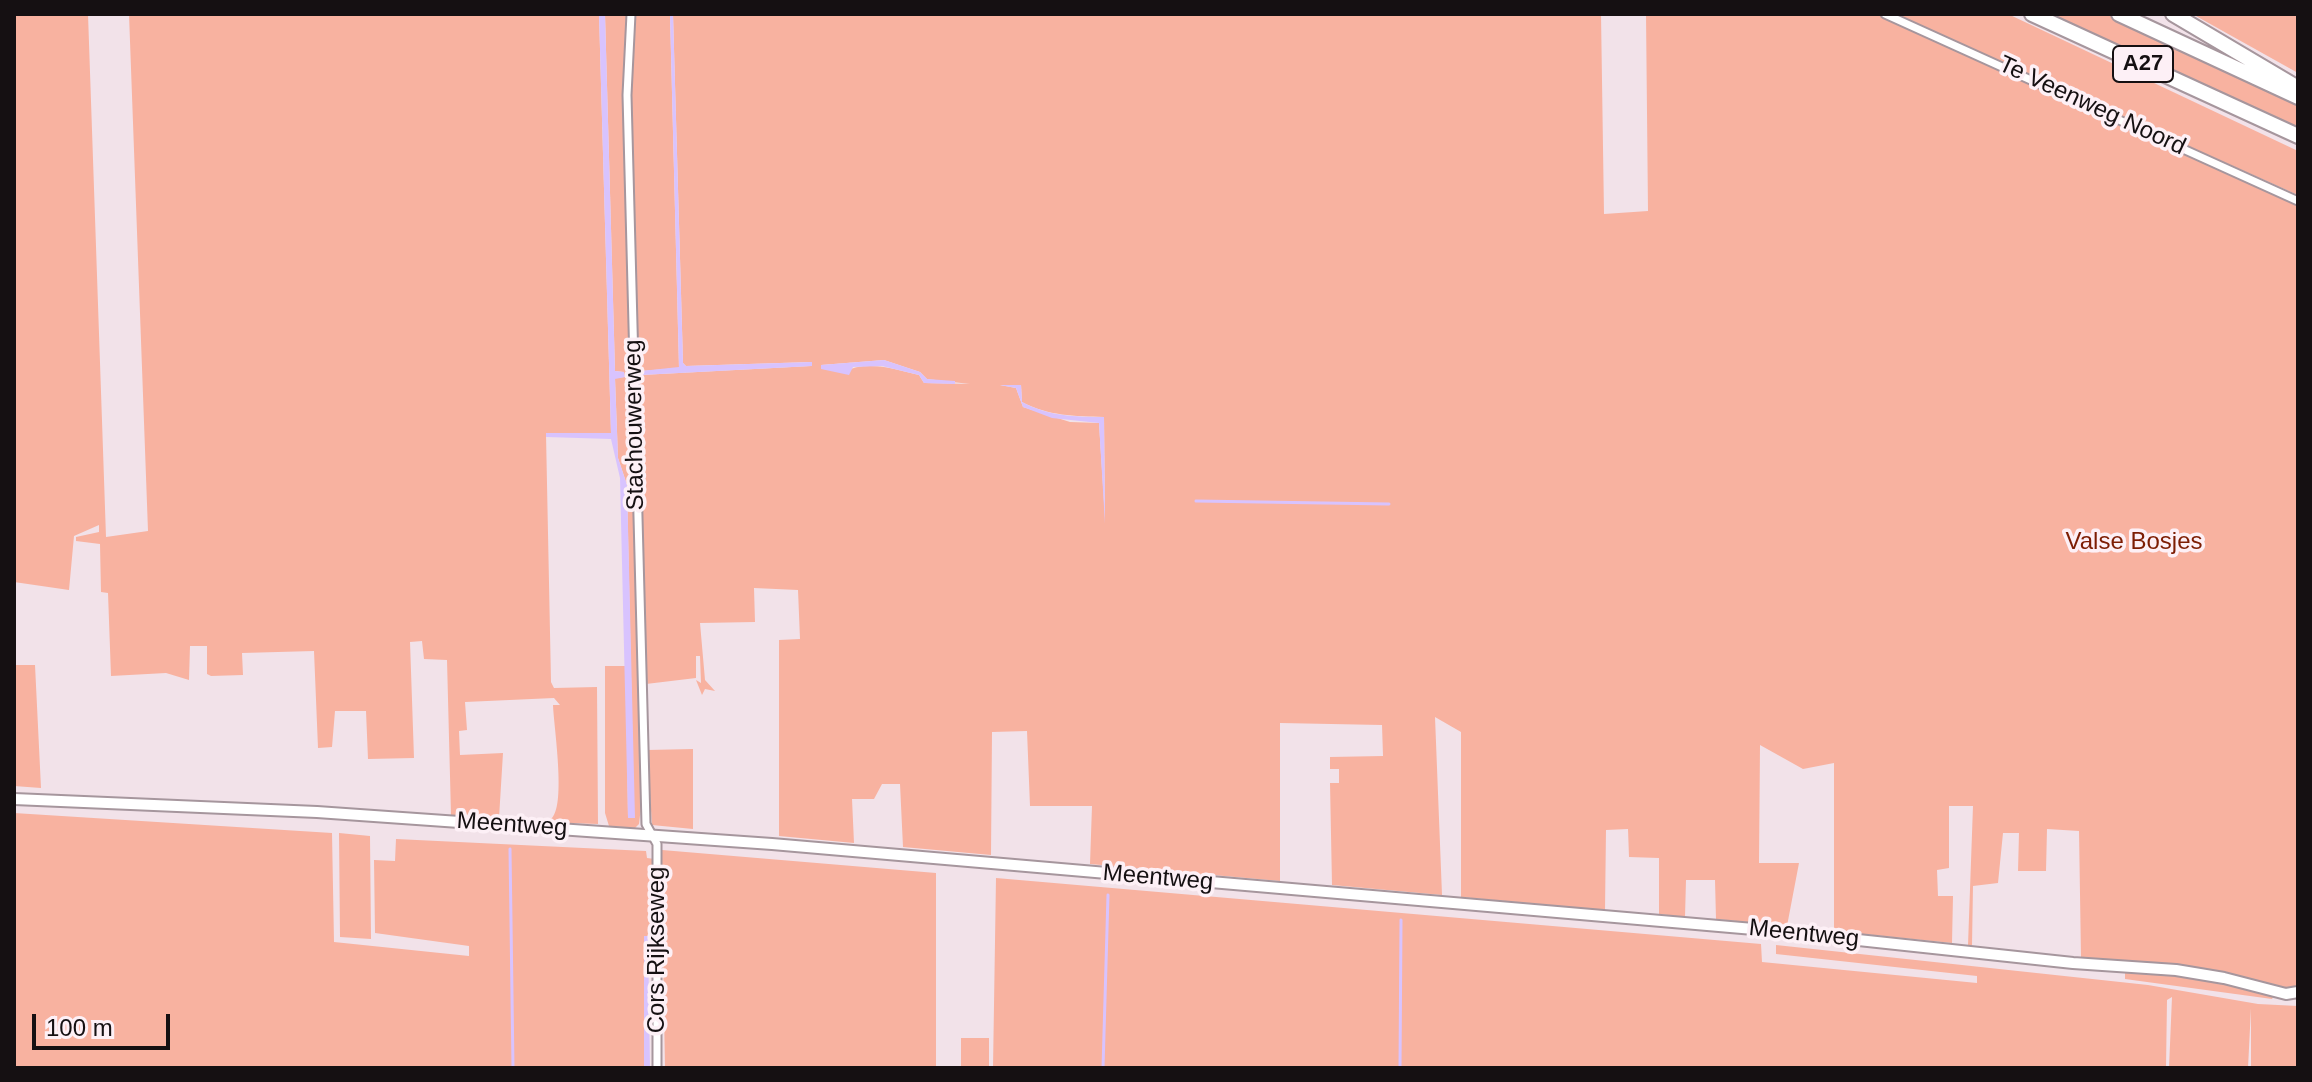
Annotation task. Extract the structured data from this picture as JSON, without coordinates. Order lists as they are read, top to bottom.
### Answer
{
  "streets": {
    "highway": ["A27"],
    "street": [
      "Te Veenweg Noord",
      "Stachouwerweg",
      "Meentweg",
      "Cors Rijkseweg"
    ]
  },
  "crossings": [
    ["Stachouwerweg", "Meentweg"],
    ["Stachouwerweg", "Cors Rijkseweg"],
    ["Meentweg", "Cors Rijkseweg"]
  ],
  "parks": ["Valse Bosjes"],
  "scale_bar": "100 m"
}
